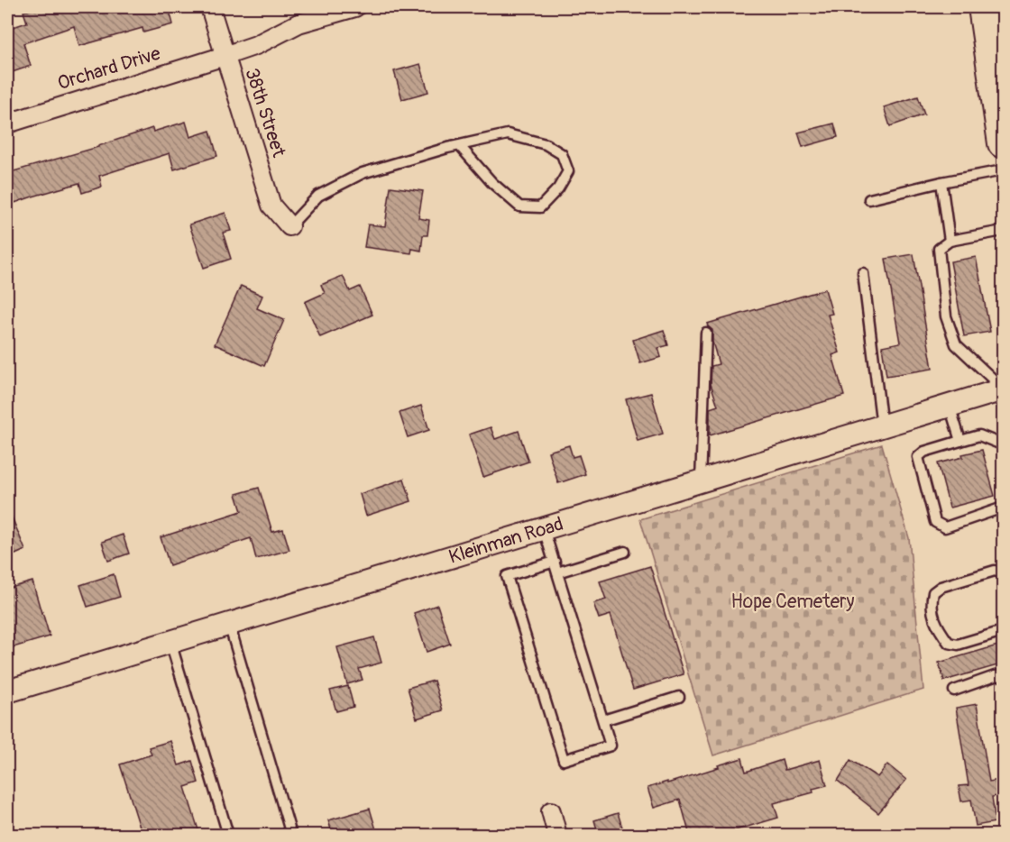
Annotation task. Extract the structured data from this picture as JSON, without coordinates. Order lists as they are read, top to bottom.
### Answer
{
  "streets": {
    "street": ["Orchard Drive", "38th Street", "Kleinman Road"]
  },
  "crossings": [
    ["Orchard Drive", "38th Street"]
  ],
  "parks": ["Hope Cemetery"]
}
